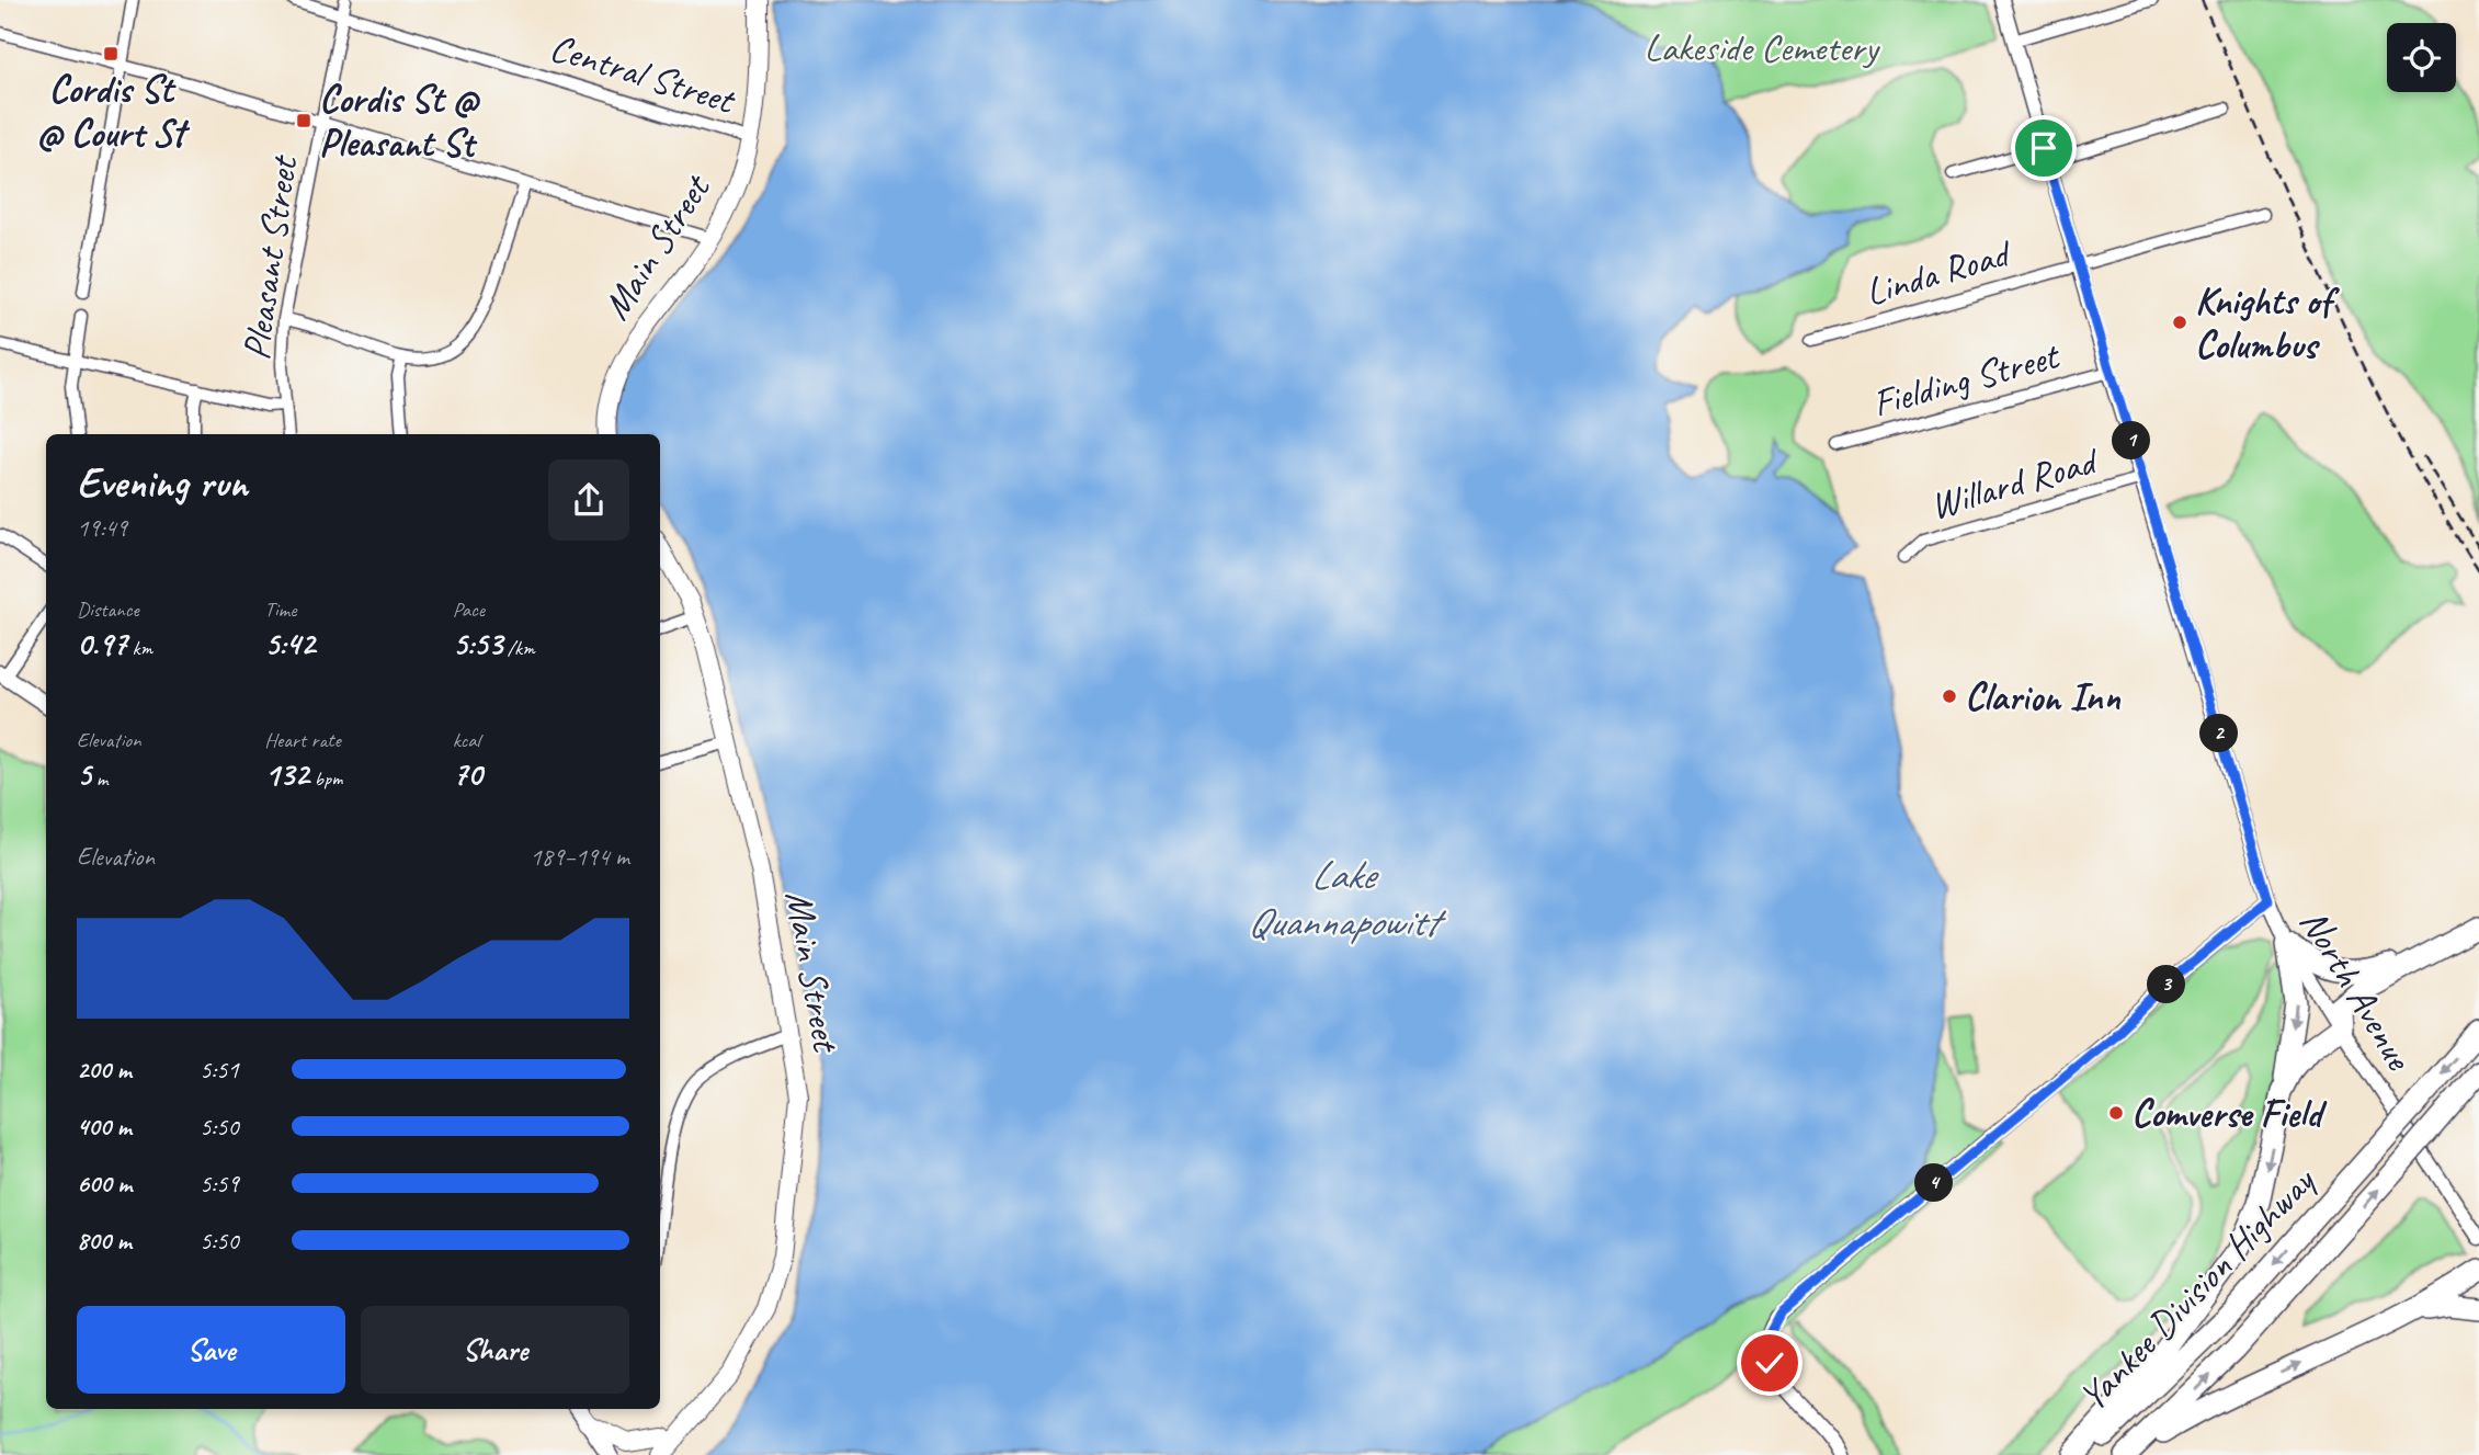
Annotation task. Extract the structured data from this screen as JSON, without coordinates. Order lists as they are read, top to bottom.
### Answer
{
  "streets": {
    "highway": ["Yankee Division Highway"],
    "main road": ["Main Street"],
    "street": [
      "Central Street",
      "Pleasant Street",
      "Linda Road",
      "Fielding Street",
      "Willard Road",
      "North Avenue"
    ]
  },
  "crossings": [
    ["Central Street", "Main Street"],
    ["Central Street", "Pleasant Street"],
    ["Linda Road", "North Avenue"],
    ["Fielding Street", "North Avenue"],
    ["Willard Road", "North Avenue"]
  ],
  "water": ["Lake Quannapowitt"],
  "parks": ["Lakeside Cemetery"],
  "places": {
    "transit": ["Cordis St @ Court St", "Cordis St @ Pleasant St"],
    "other": ["Knights of Columbus", "Clarion Inn", "Comverse Field"]
  },
  "page": {
    "pins": [
      "1",
      "2",
      "3",
      "4"
    ],
    "heading": ["Evening run", "19:49"],
    "stats": [
      ["Distance", "0.97 km"],
      ["Time", "5:42"],
      ["Pace", "5:53 /km"],
      ["Elevation", "5 m"],
      ["Heart rate", "132 bpm"],
      ["kcal", "70"]
    ],
    "chart": ["Elevation", "189–194 m"],
    "list": [
      {
        "name": "200 m",
        "note": "5:51"
      },
      {
        "name": "400 m",
        "note": "5:50"
      },
      {
        "name": "600 m",
        "note": "5:59"
      },
      {
        "name": "800 m",
        "note": "5:50"
      }
    ],
    "buttons": ["Save", "Share"]
  }
}
